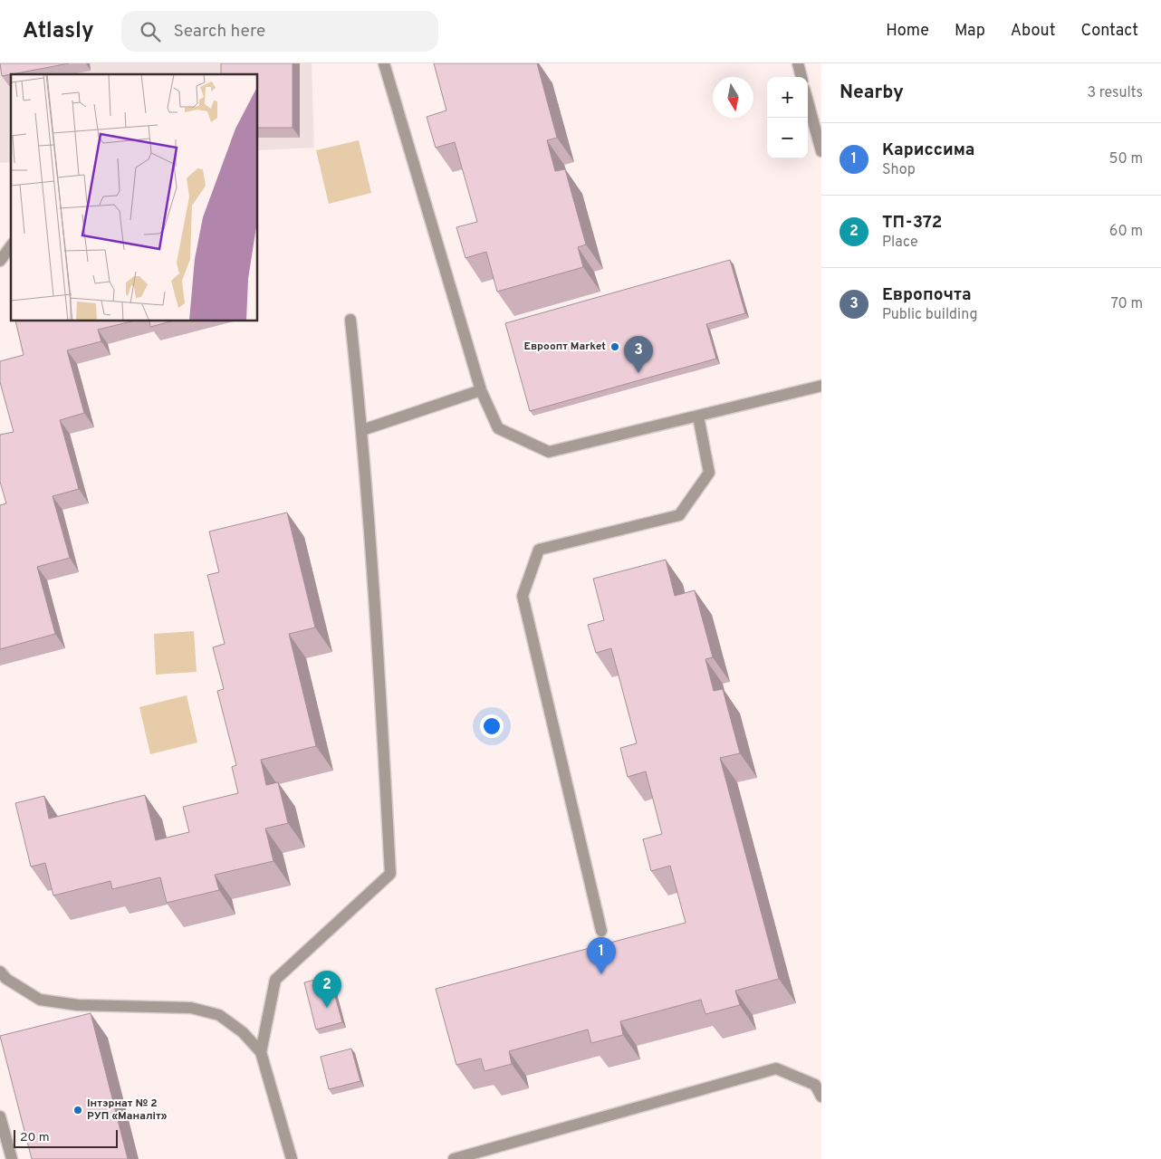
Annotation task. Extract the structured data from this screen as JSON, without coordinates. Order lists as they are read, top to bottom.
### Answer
{
  "places": ["Евроопт Market", "Інтэрнат № 2 РУП «Маналіт»"],
  "scale_bar": "20 m",
  "north": "bottom",
  "page": {
    "header": "Atlasly",
    "search": "Search here",
    "nav": [
      "Home",
      "Map",
      "About",
      "Contact"
    ],
    "heading": ["Nearby", "3 results"],
    "map_buttons": ["+", "−"],
    "list": [
      {
        "mark": "1",
        "name": "Кариссима",
        "note": "Shop",
        "value": "50 m"
      },
      {
        "mark": "2",
        "name": "ТП-372",
        "note": "Place",
        "value": "60 m"
      },
      {
        "mark": "3",
        "name": "Европочта",
        "note": "Public building",
        "value": "70 m"
      }
    ],
    "pins": ["3", "1", "2"],
    "scale": "20 m"
  }
}
